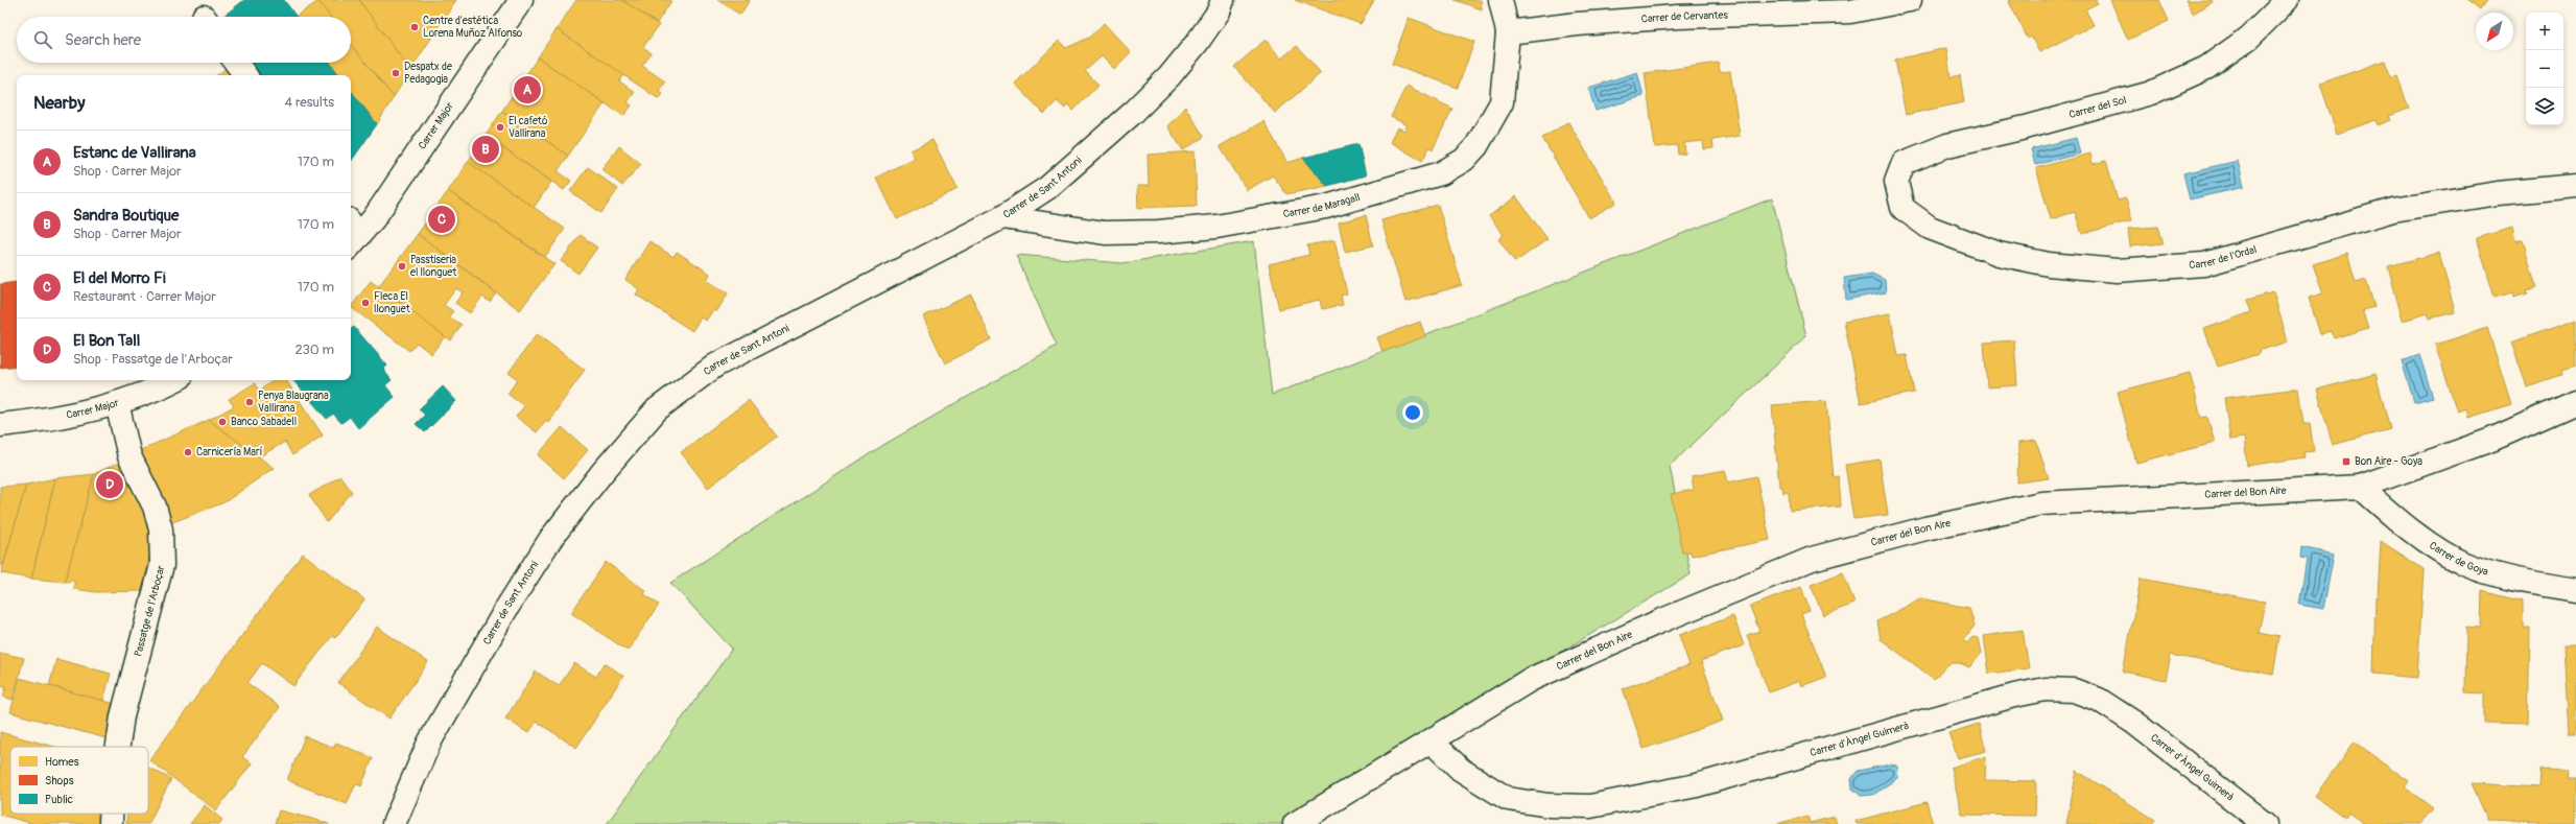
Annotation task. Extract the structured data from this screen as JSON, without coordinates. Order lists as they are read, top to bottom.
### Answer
{
  "streets": {
    "street": [
      "Carrer de Cervantes",
      "Carrer del Sol",
      "Carrer Major",
      "Carrer de Sant Antoni",
      "Carrer de Maragall",
      "Carrer de l'Ordal",
      "Carrer del Bon Aire",
      "Carrer de Goya",
      "Passatge de l'Arboçar",
      "Carrer d'Àngel Guimerà"
    ]
  },
  "crossings": [
    ["Carrer de Cervantes", "Carrer de Maragall"],
    ["Carrer del Sol", "Carrer de l'Ordal"],
    ["Carrer Major", "Passatge de l'Arboçar"],
    ["Carrer de Sant Antoni", "Carrer de Maragall"],
    ["Carrer del Bon Aire", "Carrer de Goya"],
    ["Carrer del Bon Aire", "Carrer d'Àngel Guimerà"]
  ],
  "places": {
    "other": [
      "Centre d'estética Lorena Muñoz Alfonso",
      "Despatx de Pedagogia",
      "El cafetó Vallirana",
      "Passtiseria el llonguet",
      "Fleca El llonguet",
      "Penya Blaugrana Vallirana",
      "Banco Sabadell",
      "Carnicería Marí"
    ],
    "transit": ["Bon Aire - Goya"]
  },
  "legend": ["Homes", "Shops", "Public"],
  "north": "bottom left",
  "page": {
    "map_buttons": ["+", "−"],
    "search": "Search here",
    "pins": [
      "A",
      "B",
      "C",
      "D"
    ],
    "heading": ["Nearby", "4 results"],
    "list": [
      {
        "mark": "A",
        "name": "Estanc de Vallirana",
        "note": "Shop · Carrer Major",
        "value": "170 m"
      },
      {
        "mark": "B",
        "name": "Sandra Boutique",
        "note": "Shop · Carrer Major",
        "value": "170 m"
      },
      {
        "mark": "C",
        "name": "El del Morro Fi",
        "note": "Restaurant · Carrer Major",
        "value": "170 m"
      },
      {
        "mark": "D",
        "name": "El Bon Tall",
        "note": "Shop · Passatge de l'Arboçar",
        "value": "230 m"
      }
    ]
  }
}
